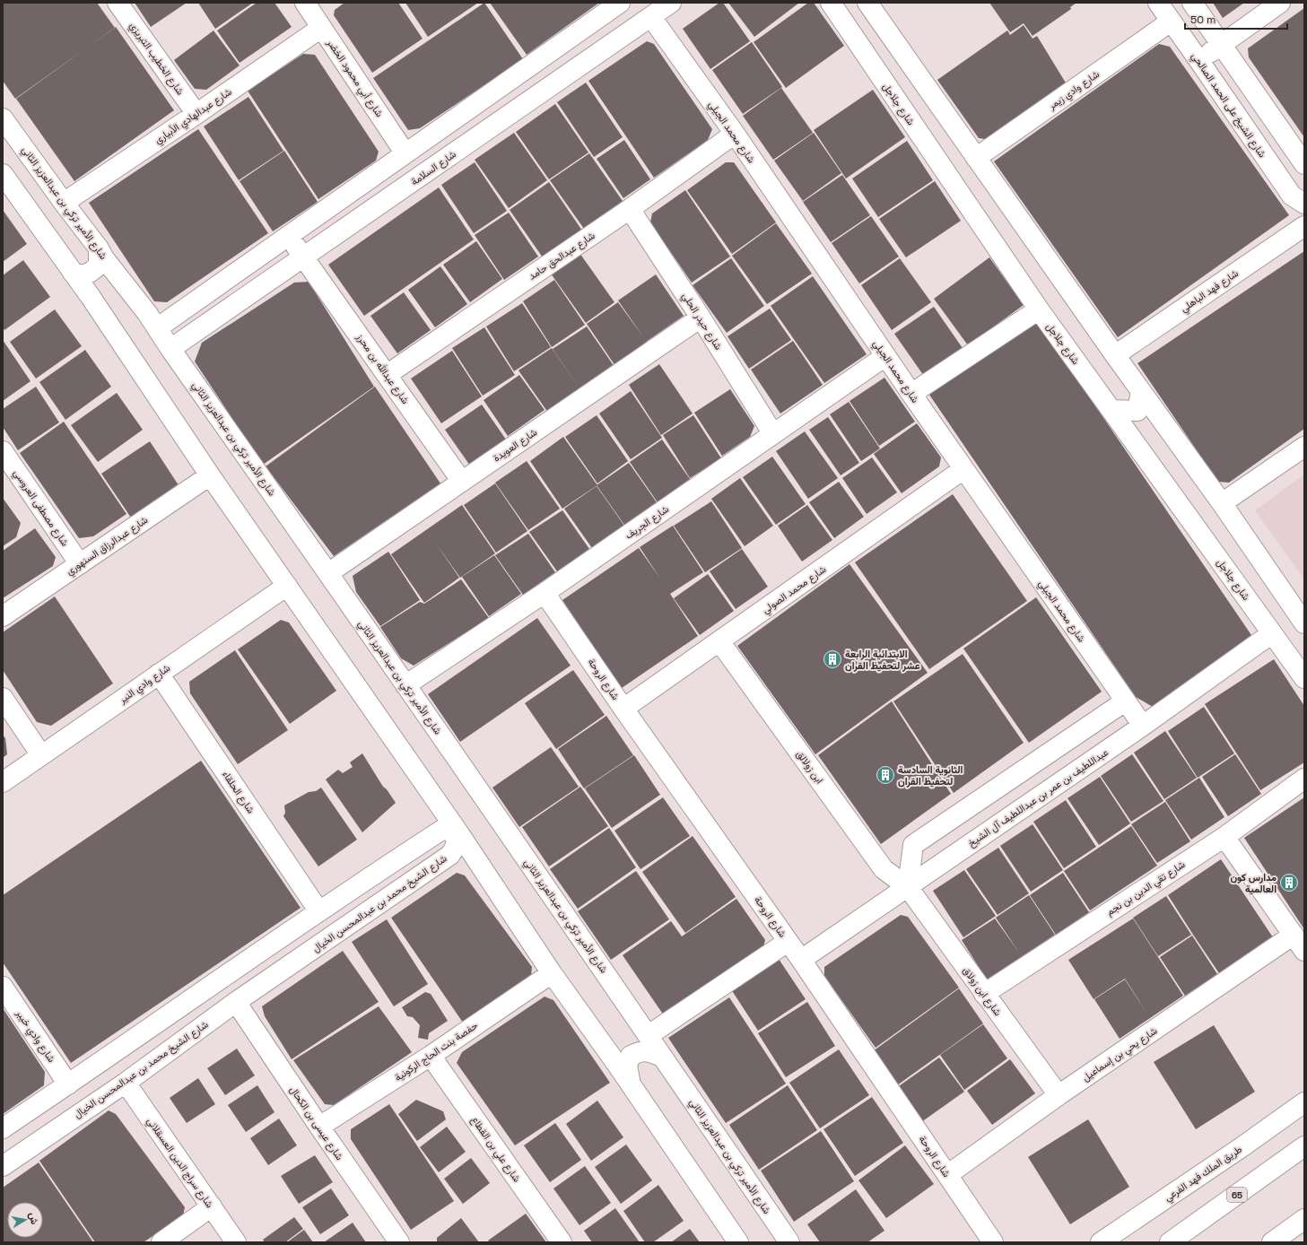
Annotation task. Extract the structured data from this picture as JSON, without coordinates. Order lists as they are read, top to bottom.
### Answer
{
  "streets": {
    "main road": [
      "شارع الخطيب التبريزي",
      "شارع أبي محمود الخضر",
      "شارع وادي زيمر",
      "شارع جلاجل",
      "شارع الشيخ على الحمد الصالحي",
      "شارع عبدالهادي الأبياري",
      "شارع محمد الجيلي",
      "شارع السلامة",
      "شارع الأمير تركي بن عبدالعزيز الثاني",
      "شارع عبدالحق حامد",
      "شارع فهد الباهلي",
      "شارع حيدر الحلي",
      "شارع عبدالله بن محرز",
      "شارع العويدة",
      "شارع مصطفى العروسي",
      "شارع الجريف",
      "شارع عبدالرزاق السنهوري",
      "شارع محمد الصولي",
      "شارع الروحة",
      "شارع وادي النير",
      "ابن زولالق",
      "شارع الحلقاء",
      "عبداللطيف بن عمر بن عبداللطيف آل الشيخ",
      "شارع تقي الدين بن نجم",
      "شارع الشيخ محمد بن عبدالمحسن الخيال",
      "شارع ابن زولاق",
      "شارع وادي خيبر",
      "حفصة بنت الحاج الركونية",
      "شارع يحي بن إسماعيل",
      "شارع عيسى بن الكحال",
      "شارع علي بن القطاع",
      "شارع سراج الدين العسقلاني",
      "طريق الملك فهد الفرعي",
      "65"
    ]
  },
  "crossings": [
    ["شارع الخطيب التبريزي", "شارع عبدالهادي الأبياري"],
    ["شارع أبي محمود الخضر", "شارع عبدالهادي الأبياري"],
    ["شارع وادي زيمر", "شارع الشيخ على الحمد الصالحي"],
    ["شارع جلاجل", "عبداللطيف بن عمر بن عبداللطيف آل الشيخ"],
    ["شارع عبدالهادي الأبياري", "شارع الأمير تركي بن عبدالعزيز الثاني"],
    ["شارع محمد الجيلي", "شارع السلامة"],
    ["شارع محمد الجيلي", "شارع عبدالحق حامد"],
    ["شارع محمد الجيلي", "شارع الجريف"],
    ["شارع محمد الجيلي", "شارع محمد الصولي"],
    ["شارع محمد الجيلي", "عبداللطيف بن عمر بن عبداللطيف آل الشيخ"],
    ["شارع السلامة", "شارع الأمير تركي بن عبدالعزيز الثاني"],
    ["شارع السلامة", "شارع عبدالله بن محرز"],
    ["شارع الأمير تركي بن عبدالعزيز الثاني", "شارع العويدة"],
    ["شارع الأمير تركي بن عبدالعزيز الثاني", "شارع الجريف"],
    ["شارع عبدالحق حامد", "شارع حيدر الحلي"],
    ["شارع عبدالحق حامد", "شارع عبدالله بن محرز"],
    ["شارع حيدر الحلي", "شارع العويدة"],
    ["شارع حيدر الحلي", "شارع الجريف"],
    ["شارع عبدالله بن محرز", "شارع العويدة"],
    ["شارع مصطفى العروسي", "شارع عبدالرزاق السنهوري"],
    ["شارع الجريف", "شارع الروحة"],
    ["شارع محمد الصولي", "شارع الروحة"],
    ["شارع محمد الصولي", "ابن زولالق"],
    ["شارع الروحة", "عبداللطيف بن عمر بن عبداللطيف آل الشيخ"],
    ["شارع الروحة", "شارع يحي بن إسماعيل"],
    ["شارع وادي النير", "شارع الحلقاء"],
    ["ابن زولالق", "عبداللطيف بن عمر بن عبداللطيف آل الشيخ"],
    ["ابن زولالق", "شارع ابن زولاق"],
    ["شارع الحلقاء", "شارع الشيخ محمد بن عبدالمحسن الخيال"],
    ["عبداللطيف بن عمر بن عبداللطيف آل الشيخ", "شارع ابن زولاق"],
    ["شارع تقي الدين بن نجم", "شارع ابن زولاق"],
    ["شارع الشيخ محمد بن عبدالمحسن الخيال", "شارع وادي خيبر"],
    ["شارع الشيخ محمد بن عبدالمحسن الخيال", "شارع عيسى بن الكحال"],
    ["شارع الشيخ محمد بن عبدالمحسن الخيال", "شارع سراج الدين العسقلاني"],
    ["شارع ابن زولاق", "شارع يحي بن إسماعيل"],
    ["حفصة بنت الحاج الركونية", "شارع عيسى بن الكحال"],
    ["حفصة بنت الحاج الركونية", "شارع علي بن القطاع"]
  ],
  "places": {
    "building": ["الابتدائية الرابعة عشر لتحفيظ القران", "الثانوية السادسة لتحفيظ القران", "مدارس كون العالمية"]
  },
  "scale_bar": "50 m",
  "north": "right"
}
